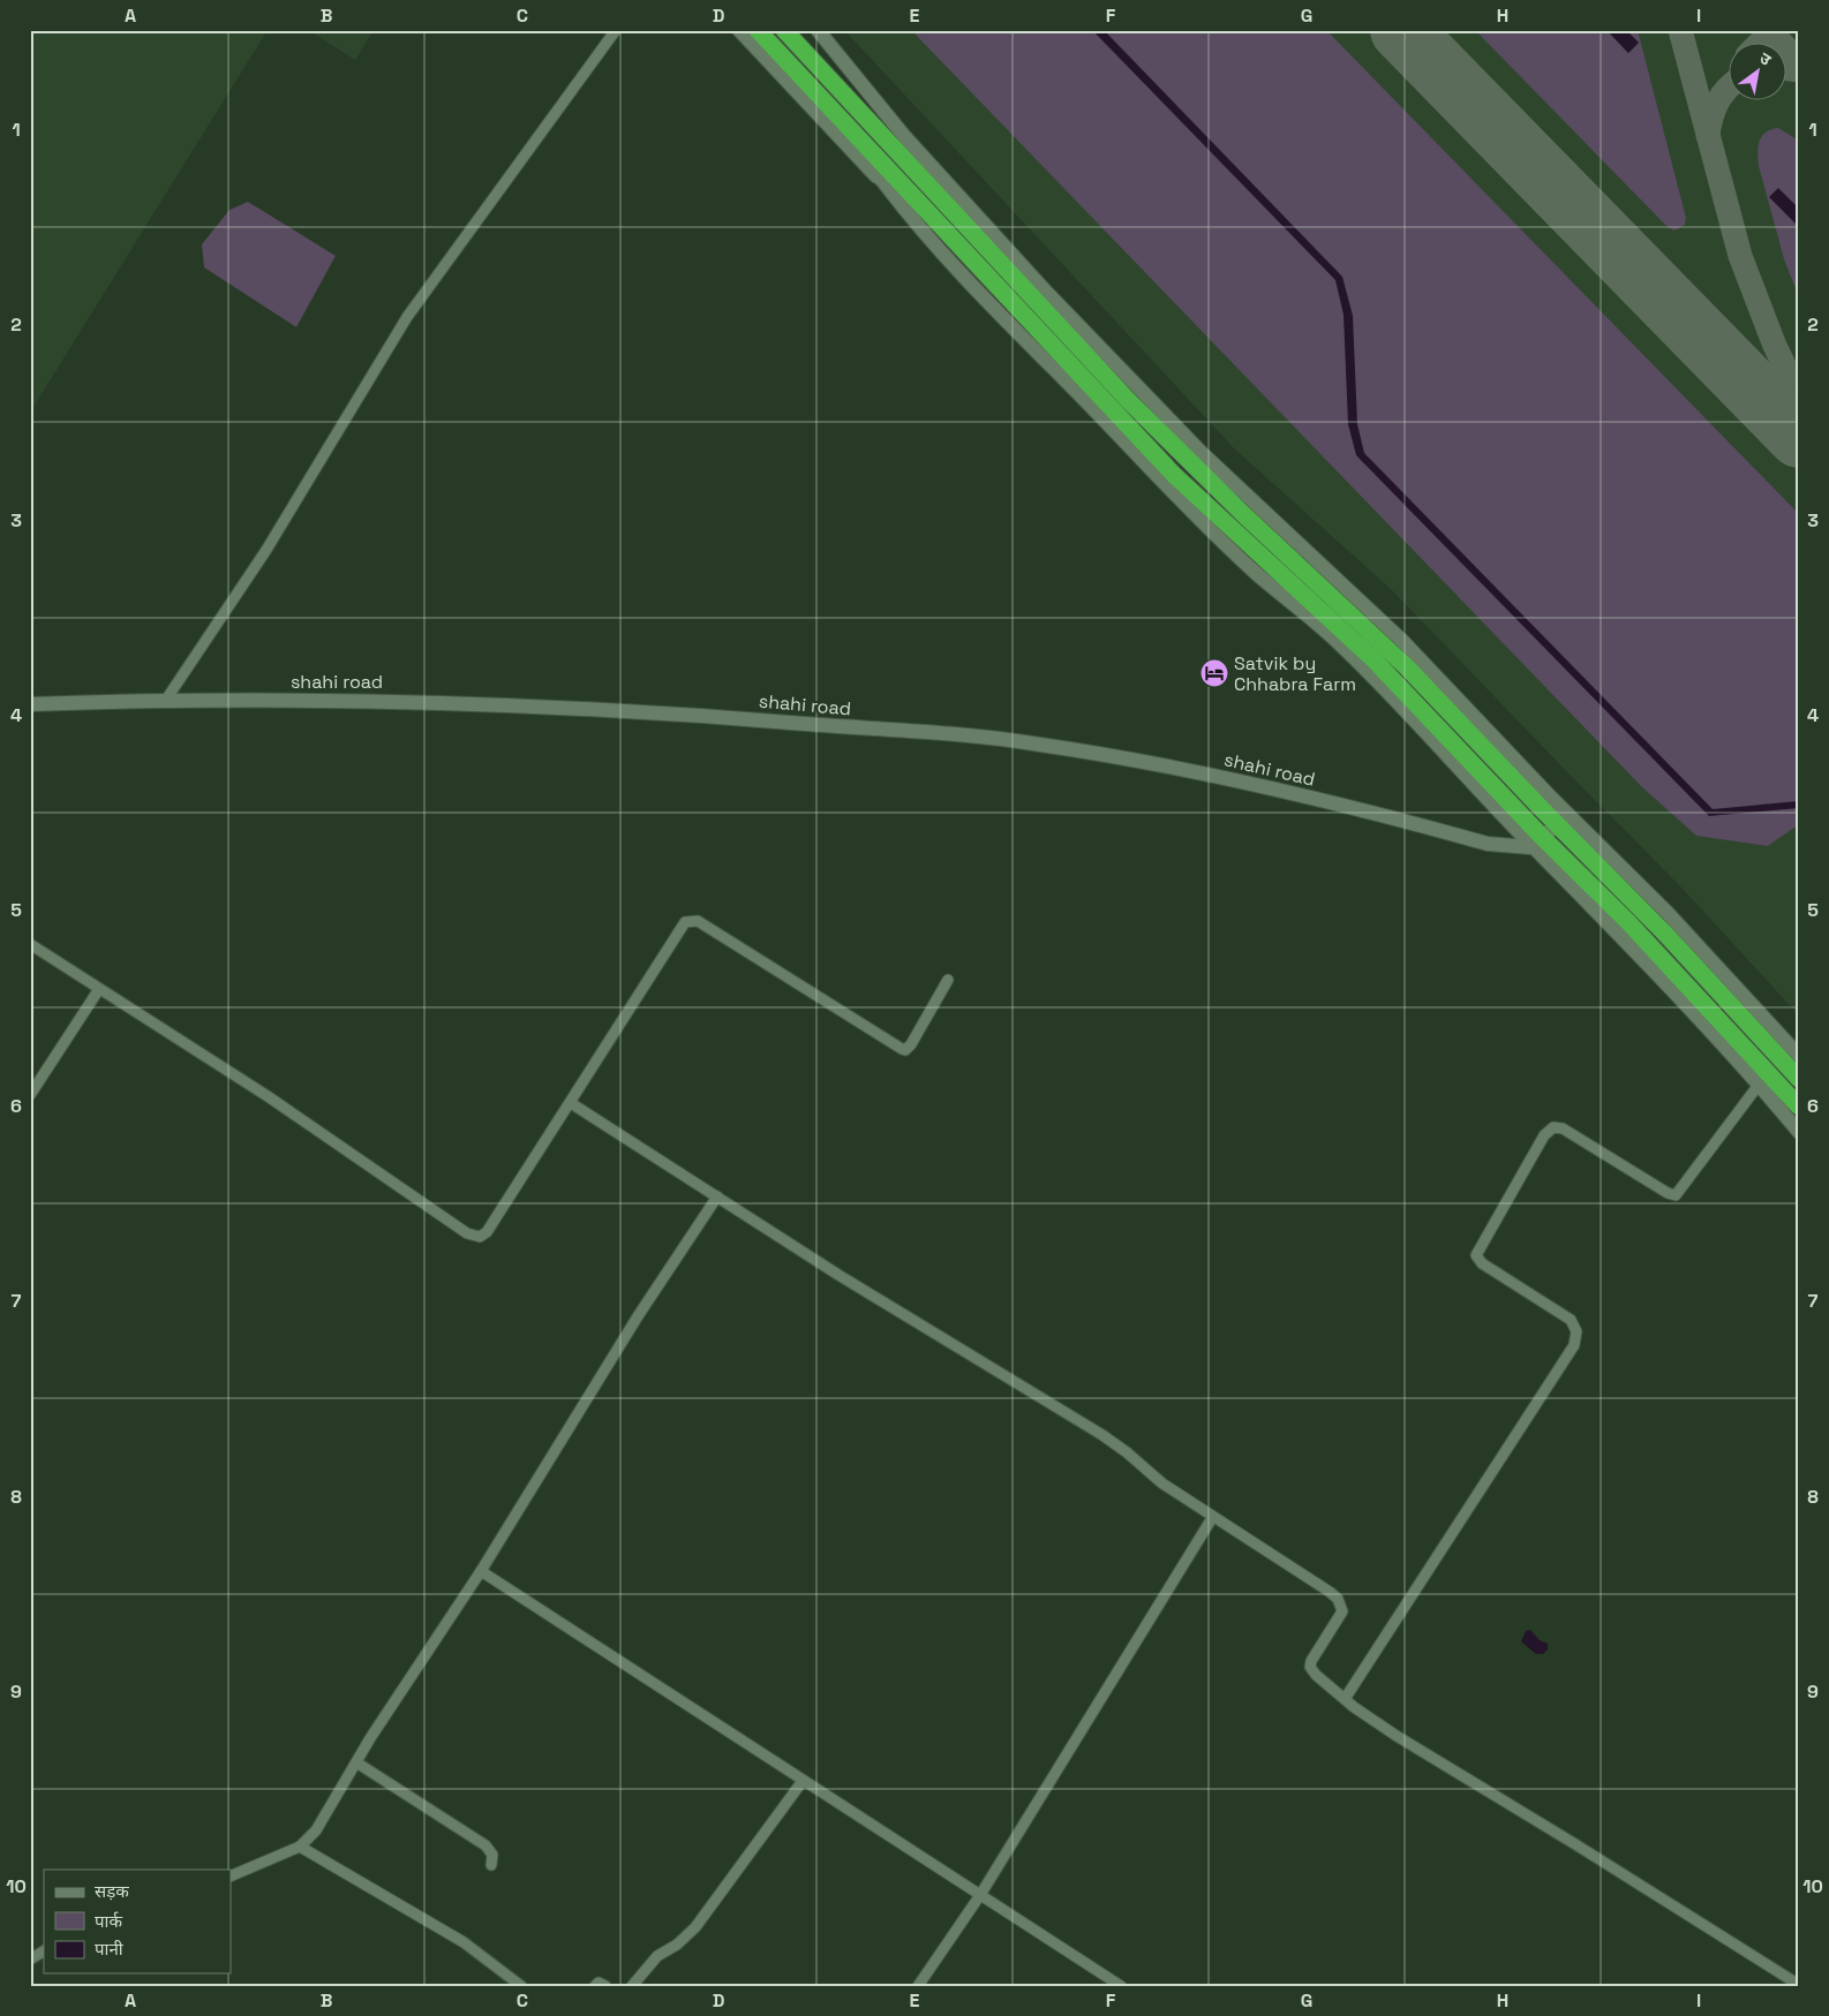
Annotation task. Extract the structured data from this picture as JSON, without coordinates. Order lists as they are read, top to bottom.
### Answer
{
  "streets": {
    "street": ["shahi road"]
  },
  "places": {
    "hotel": ["Satvik by Chhabra Farm"]
  },
  "legend": ["सड़क", "पार्क", "पानी"],
  "north": "top right",
  "grid": {
    "columns": [
      "A",
      "B",
      "C",
      "D",
      "E",
      "F",
      "G",
      "H",
      "I"
    ],
    "rows": [
      "1",
      "2",
      "3",
      "4",
      "5",
      "6",
      "7",
      "8",
      "9",
      "10"
    ]
  }
}
